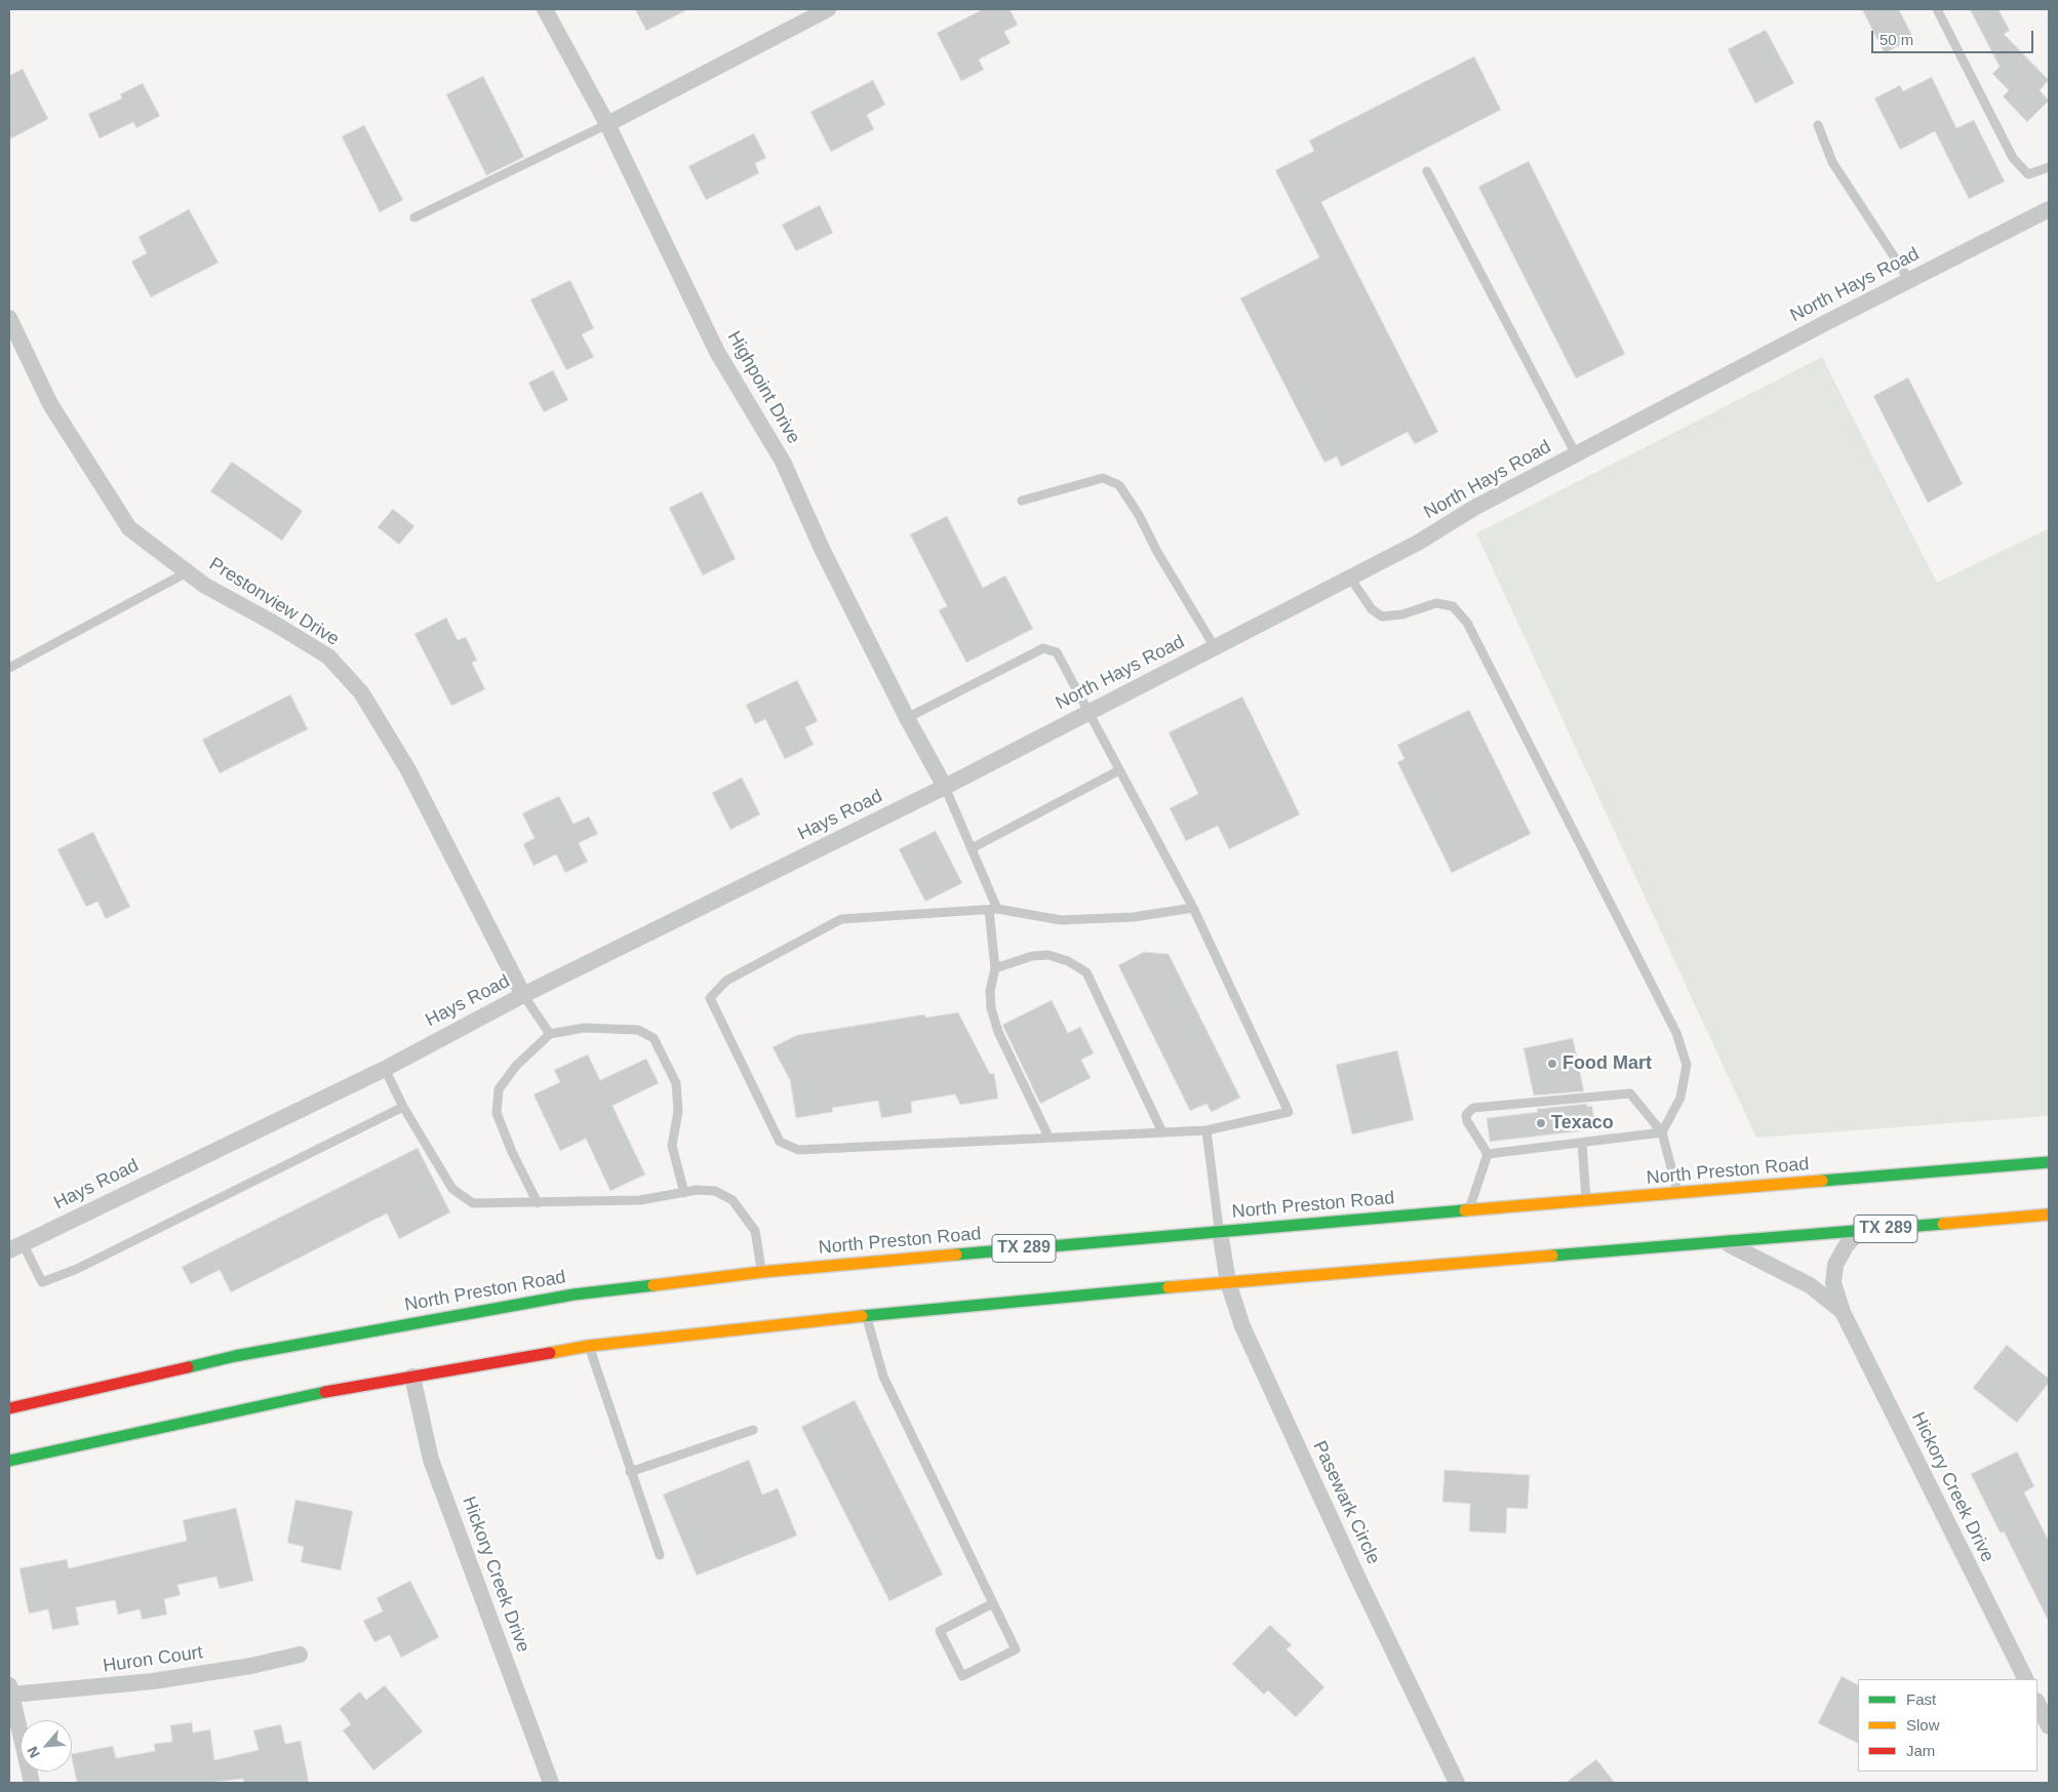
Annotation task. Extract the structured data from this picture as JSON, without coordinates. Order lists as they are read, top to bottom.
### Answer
{
  "streets": {
    "main road": ["North Preston Road", "TX 289"],
    "street": [
      "North Hays Road",
      "Highpoint Drive",
      "Prestonview Drive",
      "Hays Road",
      "Hickory Creek Drive",
      "Pasewark Circle",
      "Huron Court"
    ]
  },
  "crossings": [
    ["North Hays Road", "Highpoint Drive"],
    ["North Hays Road", "Hays Road"],
    ["Highpoint Drive", "Hays Road"],
    ["Prestonview Drive", "Hays Road"],
    ["North Preston Road", "Pasewark Circle"],
    ["TX 289", "Hickory Creek Drive"],
    ["TX 289", "Pasewark Circle"]
  ],
  "places": ["Food Mart", "Texaco"],
  "legend": ["Fast", "Slow", "Jam"],
  "scale_bar": "50 m",
  "north": "bottom left"
}
